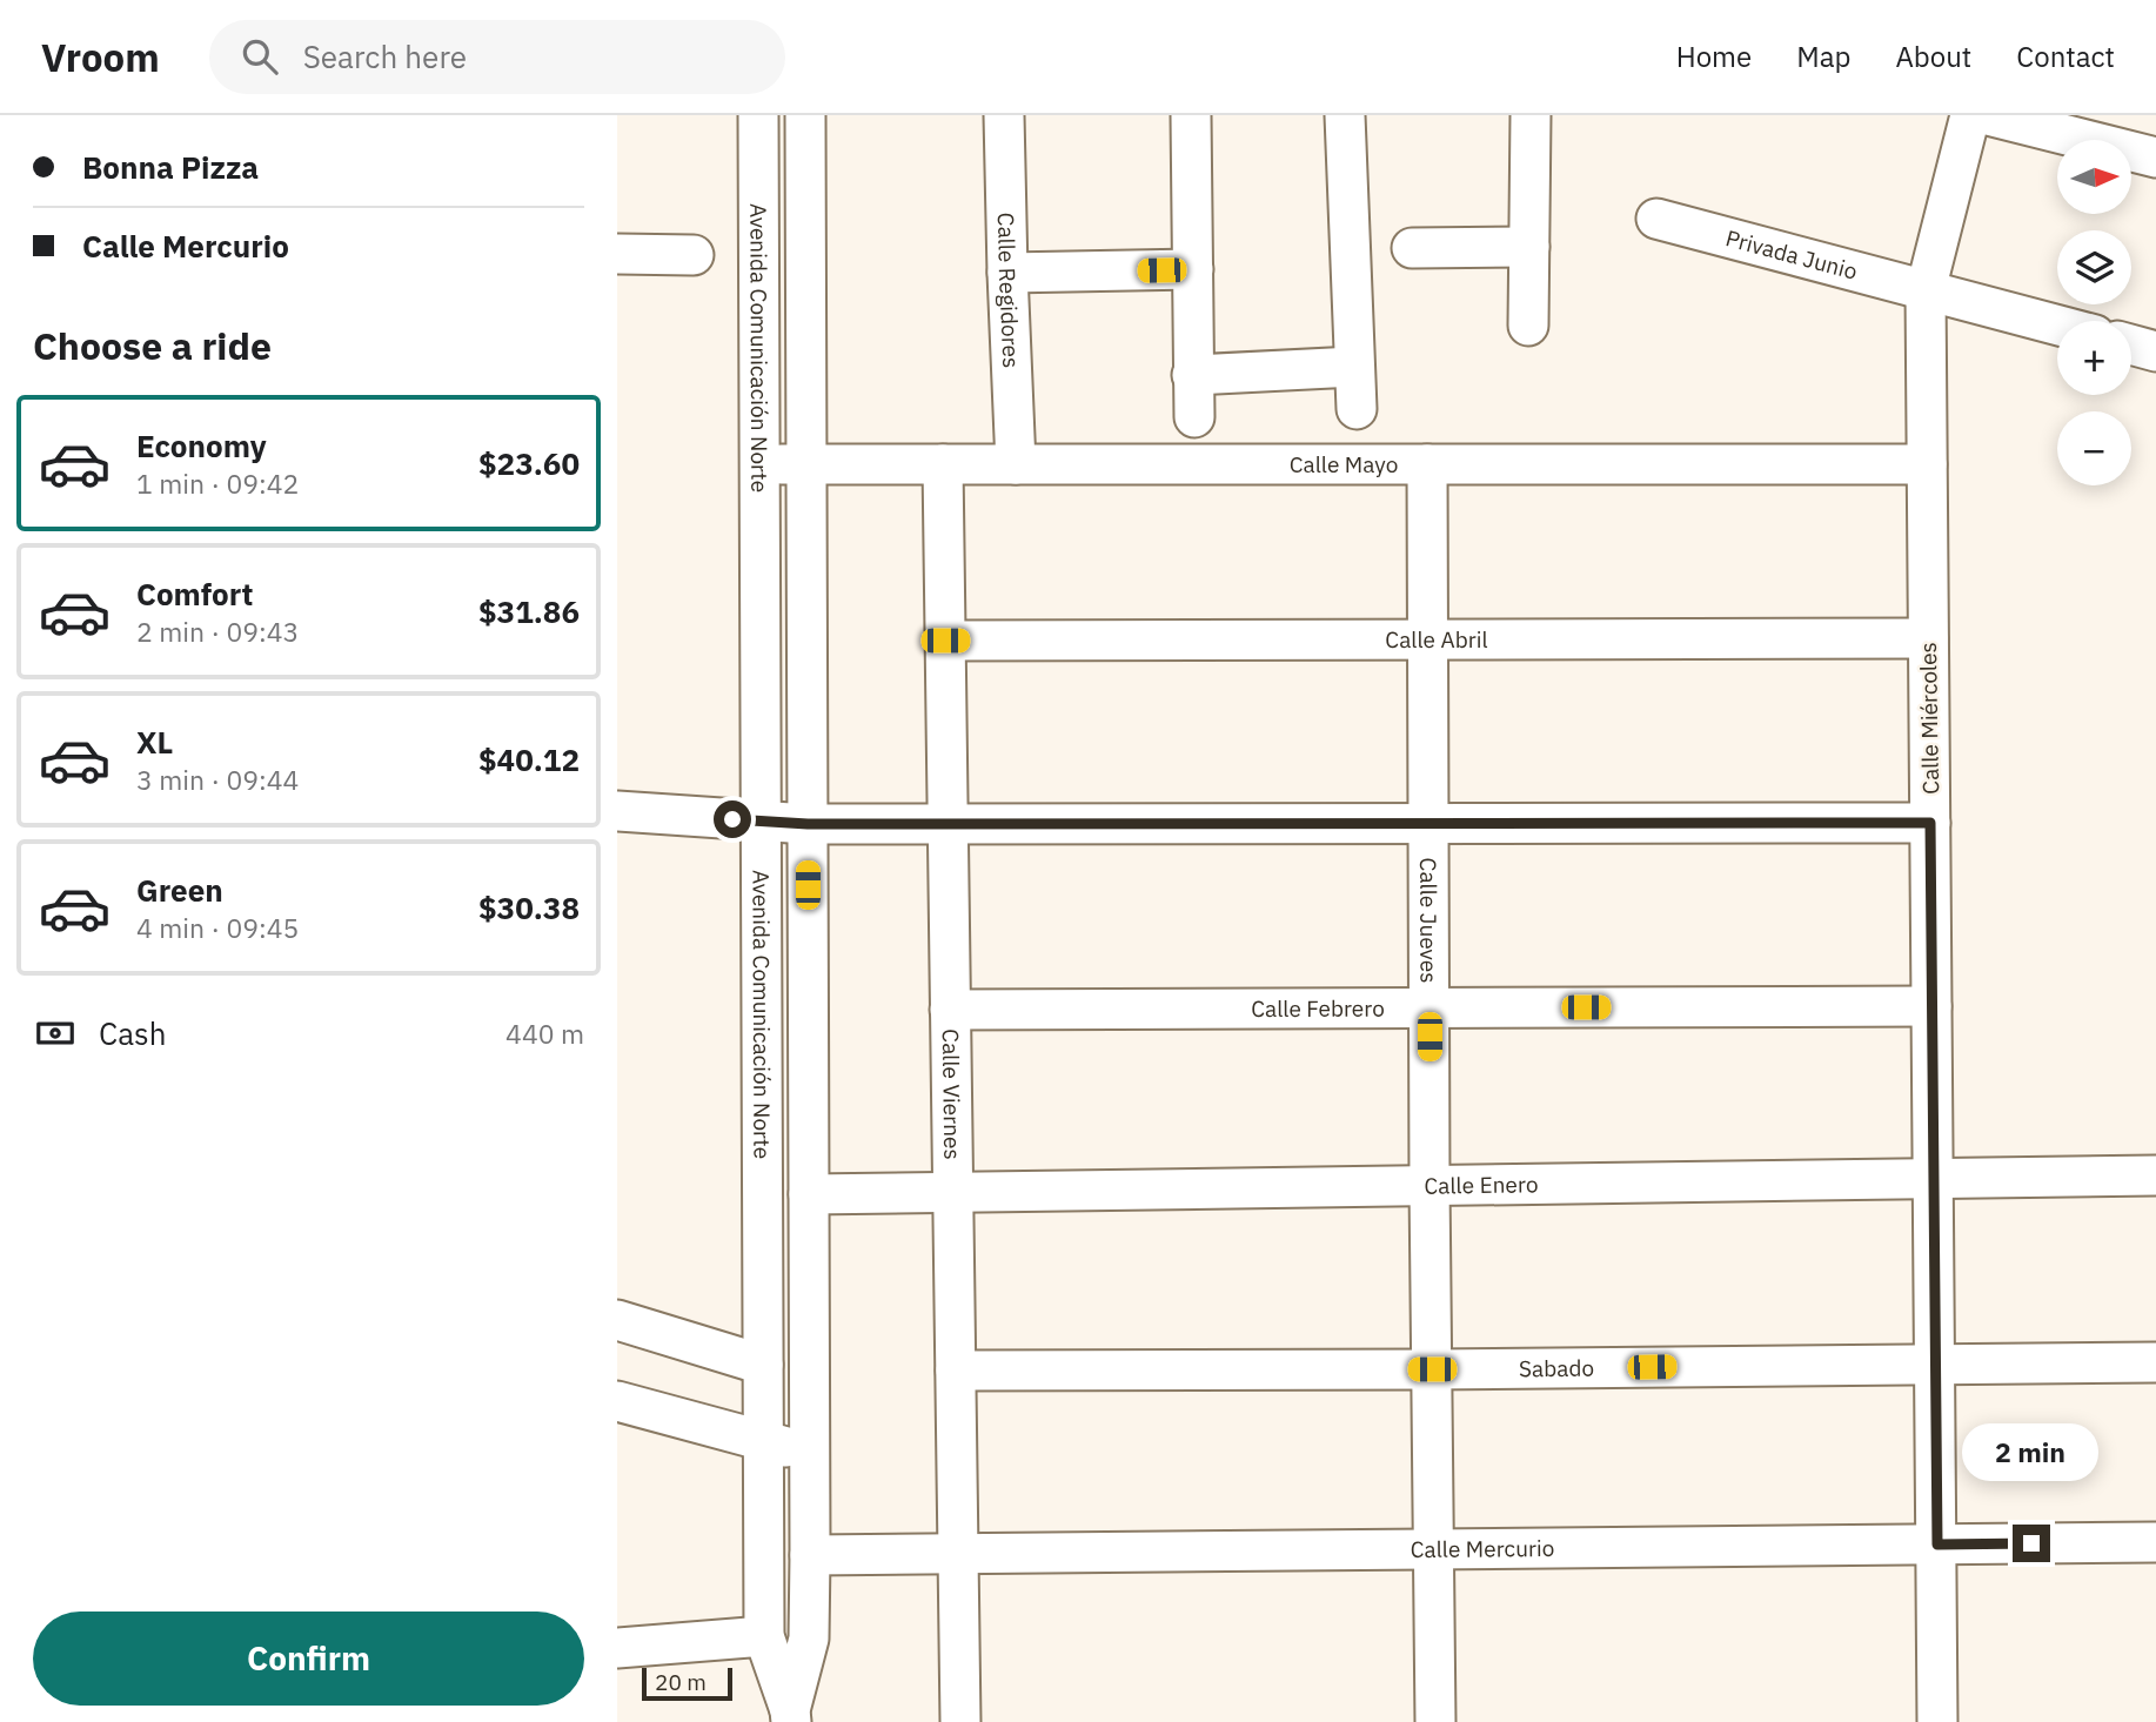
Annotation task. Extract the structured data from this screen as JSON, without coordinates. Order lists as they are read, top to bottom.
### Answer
{
  "streets": {
    "street": [
      "Privada Junio",
      "Calle Regidores",
      "Avenida Comunicación Norte",
      "Calle Mayo",
      "Calle Abril",
      "Calle Miércoles",
      "Calle Jueves",
      "Calle Febrero",
      "Calle Viernes",
      "Calle Enero",
      "Sabado",
      "Calle Mercurio"
    ]
  },
  "crossings": [
    ["Privada Junio", "Calle Miércoles"],
    ["Calle Regidores", "Calle Mayo"],
    ["Avenida Comunicación Norte", "Calle Mayo"],
    ["Avenida Comunicación Norte", "Calle Enero"],
    ["Avenida Comunicación Norte", "Calle Mercurio"],
    ["Calle Mayo", "Calle Miércoles"],
    ["Calle Mayo", "Calle Jueves"],
    ["Calle Mayo", "Calle Viernes"],
    ["Calle Abril", "Calle Miércoles"],
    ["Calle Abril", "Calle Jueves"],
    ["Calle Abril", "Calle Viernes"],
    ["Calle Miércoles", "Calle Febrero"],
    ["Calle Miércoles", "Calle Enero"],
    ["Calle Miércoles", "Sabado"],
    ["Calle Miércoles", "Calle Mercurio"],
    ["Calle Jueves", "Calle Febrero"],
    ["Calle Jueves", "Calle Enero"],
    ["Calle Jueves", "Sabado"],
    ["Calle Jueves", "Calle Mercurio"],
    ["Calle Febrero", "Calle Viernes"],
    ["Calle Viernes", "Calle Enero"],
    ["Calle Viernes", "Sabado"],
    ["Calle Viernes", "Calle Mercurio"]
  ],
  "scale_bar": "20 m",
  "north": "right",
  "page": {
    "header": "Vroom",
    "search": "Search here",
    "nav": [
      "Home",
      "Map",
      "About",
      "Contact"
    ],
    "banner": ["Bonna Pizza", "Calle Mercurio"],
    "map_buttons": ["+", "−"],
    "heading": "Choose a ride",
    "list": [
      {
        "name": "Economy",
        "note": "1 min · 09:42",
        "value": "$23.60"
      },
      {
        "name": "Comfort",
        "note": "2 min · 09:43",
        "value": "$31.86"
      },
      {
        "name": "XL",
        "note": "3 min · 09:44",
        "value": "$40.12"
      },
      {
        "name": "Green",
        "note": "4 min · 09:45",
        "value": "$30.38"
      }
    ],
    "pay": ["Cash", "440 m"],
    "bubble": "2 min",
    "buttons": "Confirm",
    "scale": "20 m"
  }
}
